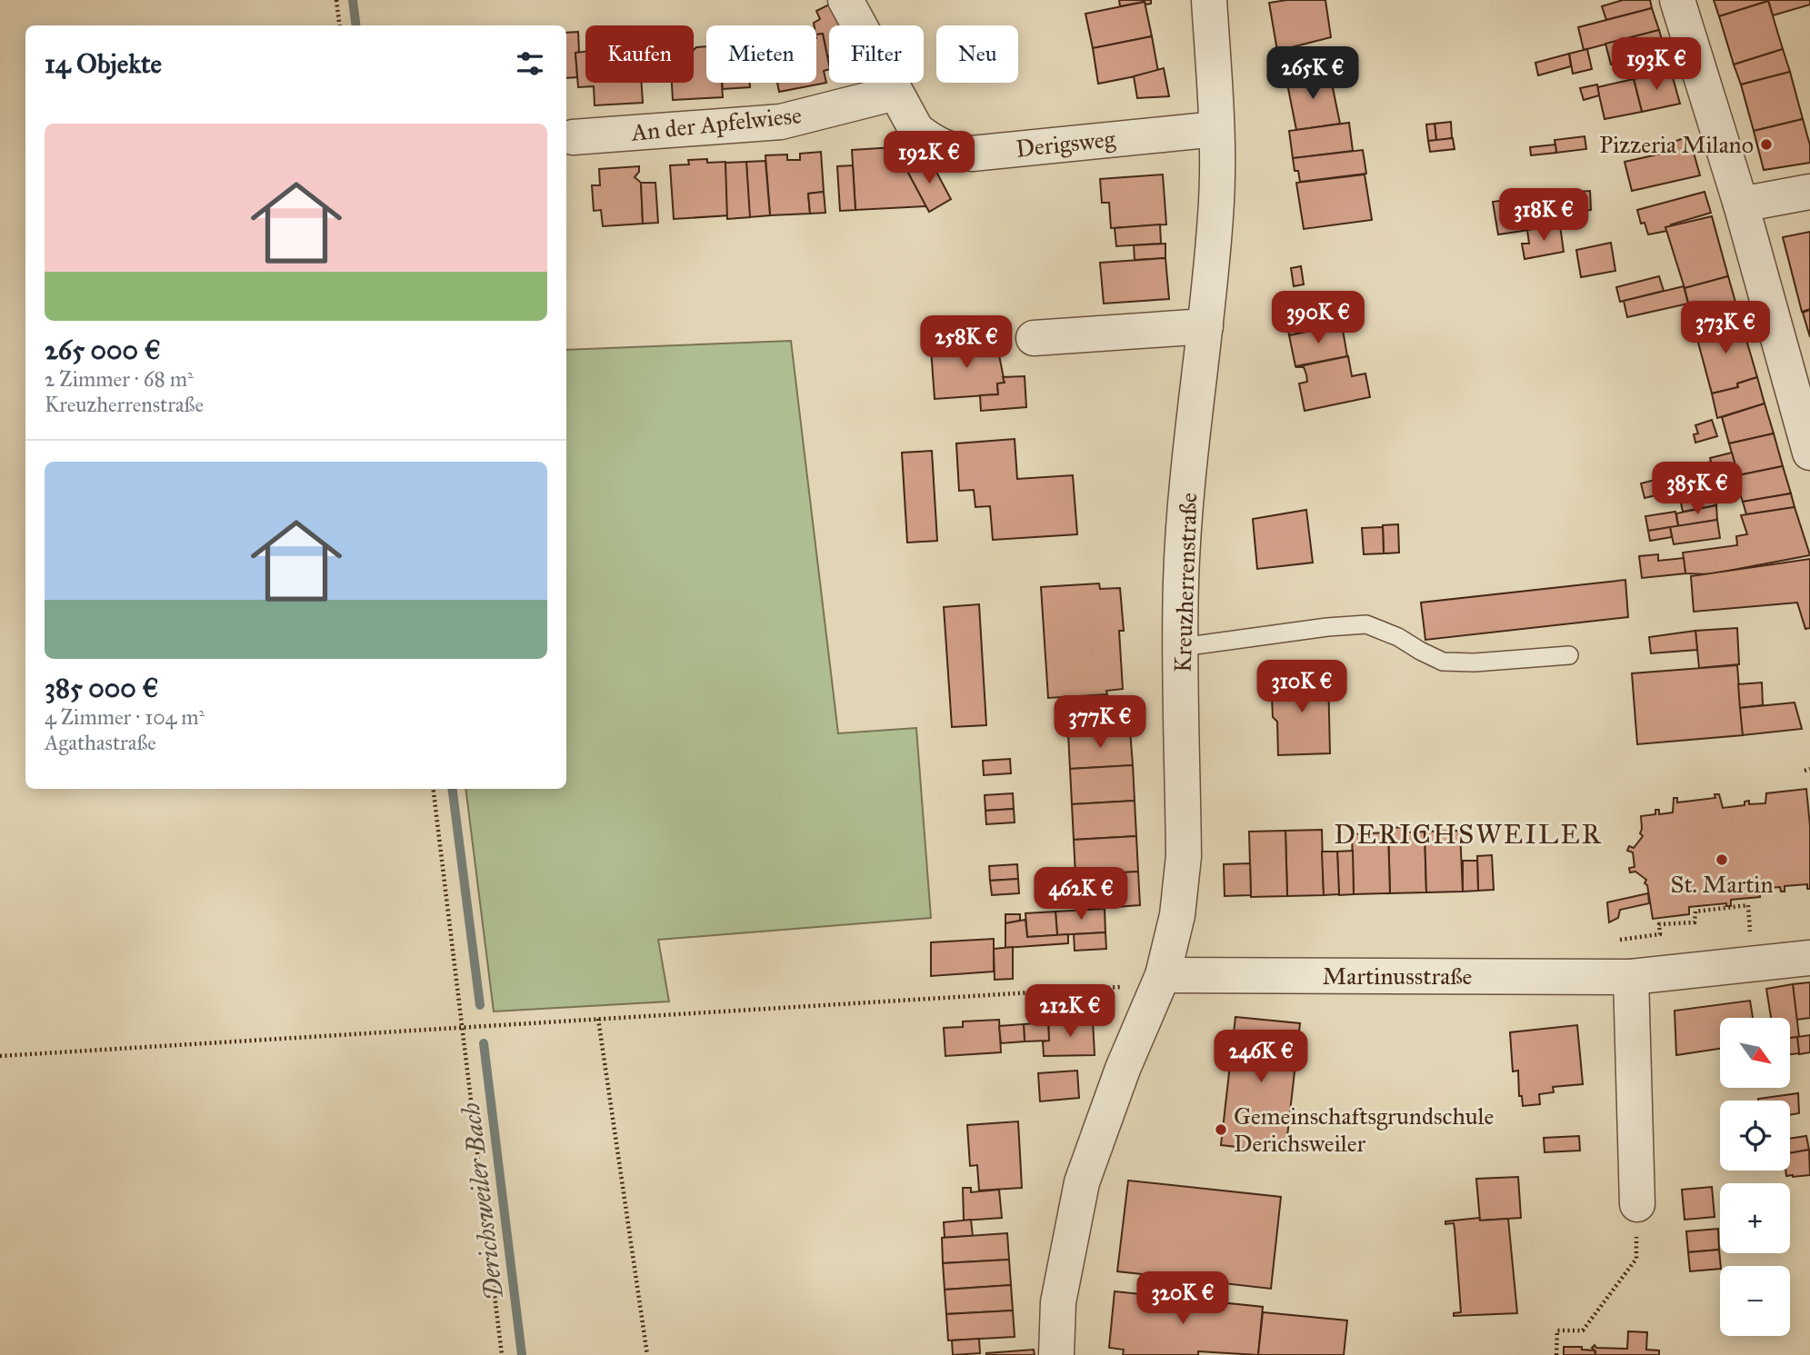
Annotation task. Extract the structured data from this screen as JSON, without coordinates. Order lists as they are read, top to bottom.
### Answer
{
  "streets": {
    "street": [
      "An der Apfelwiese",
      "Derigsweg",
      "Kreuzherrenstraße",
      "Martinusstraße"
    ]
  },
  "crossings": [
    ["An der Apfelwiese", "Derigsweg"],
    ["Derigsweg", "Kreuzherrenstraße"],
    ["Kreuzherrenstraße", "Martinusstraße"]
  ],
  "districts": ["DERICHSWEILER"],
  "water": ["Derichsweiler Bach"],
  "places": ["Pizzeria Milano", "St. Martin", "Gemeinschaftsgrundschule Derichsweiler"],
  "north": "bottom right",
  "page": {
    "chip": [
      "Kaufen",
      "Mieten",
      "Filter",
      "Neu"
    ],
    "heading": "14 Objekte",
    "price": [
      "193K €",
      "265K €",
      "192K €",
      "318K €",
      "390K €",
      "373K €",
      "258K €",
      "385K €",
      "310K €",
      "377K €",
      "462K €",
      "212K €",
      "246K €",
      "320K €"
    ],
    "list": [
      {
        "name": "265 000 €",
        "note": "2 Zimmer · 68 m² · Kreuzherrenstraße"
      },
      {
        "name": "385 000 €",
        "note": "4 Zimmer · 104 m² · Agathastraße"
      }
    ],
    "map_buttons": ["+", "−"]
  }
}
